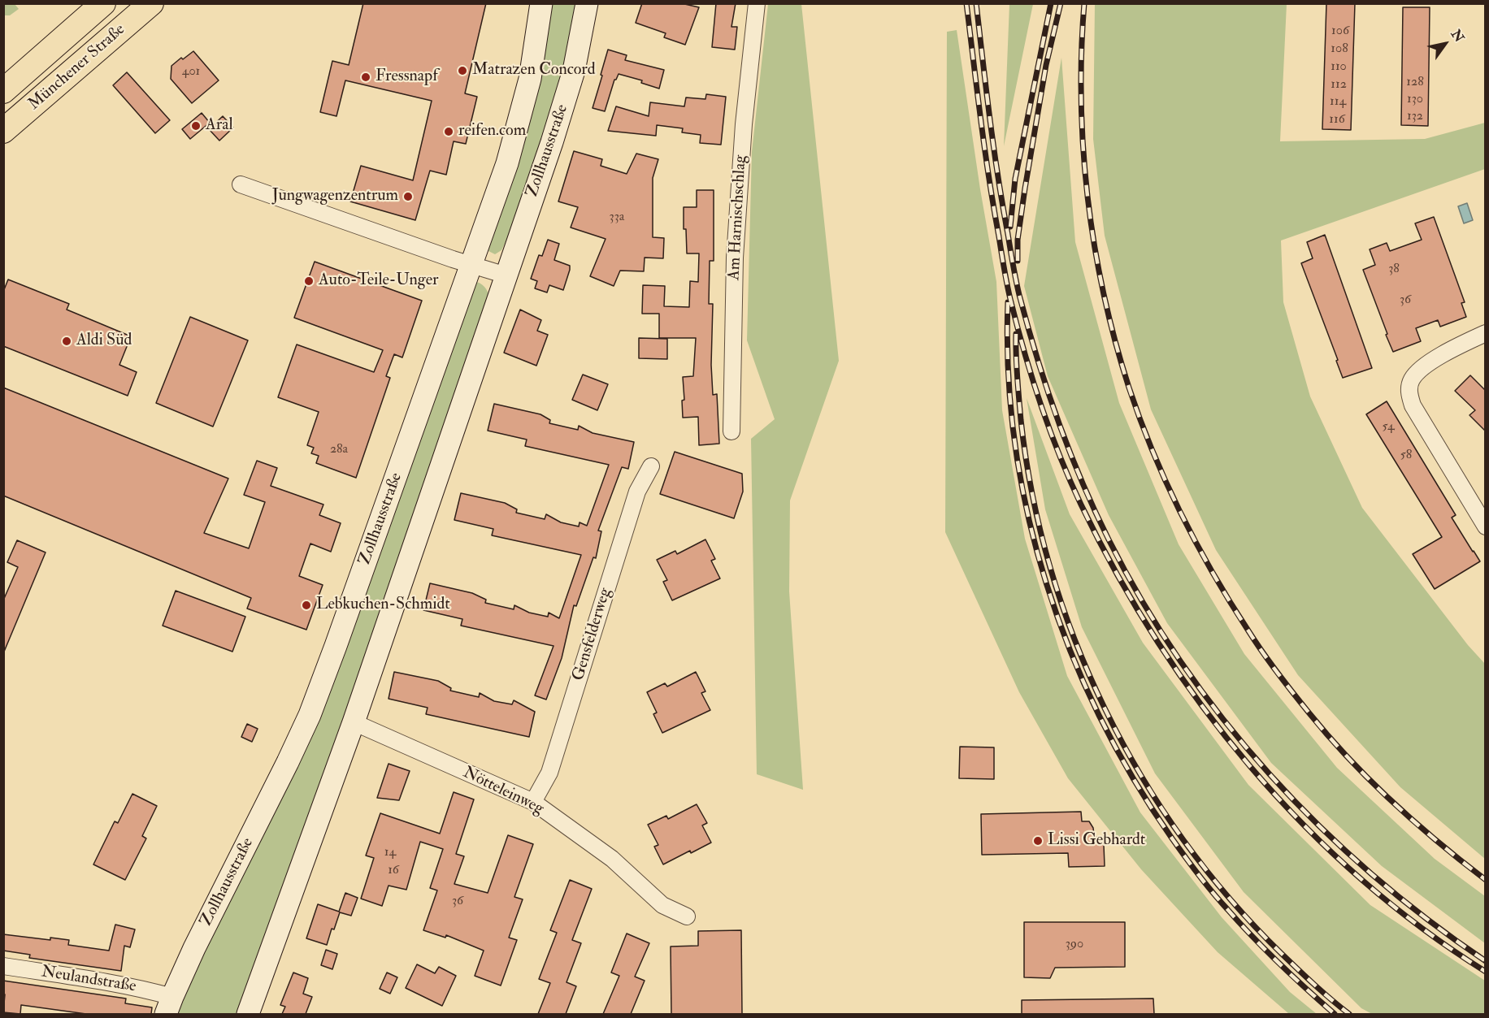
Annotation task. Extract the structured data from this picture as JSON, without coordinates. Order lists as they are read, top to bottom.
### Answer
{
  "streets": {
    "main road": ["Münchener Straße", "Zollhausstraße"],
    "street": [
      "Am Harnischschlag",
      "Gensfelderweg",
      "Nötteleinweg",
      "Neulandstraße"
    ]
  },
  "crossings": [
    ["Zollhausstraße", "Nötteleinweg"],
    ["Zollhausstraße", "Neulandstraße"],
    ["Gensfelderweg", "Nötteleinweg"]
  ],
  "places": [
    "Matrazen Concord",
    "Fressnapf",
    "Aral",
    "reifen.com",
    "Jungwagenzentrum",
    "Auto-Teile-Unger",
    "Aldi Süd",
    "Lebkuchen-Schmidt",
    "Lissi Gebhardt"
  ],
  "house_numbers": [
    "106",
    "108",
    "110",
    "401",
    "128",
    "112",
    "130",
    "114",
    "132",
    "116",
    "33a",
    "38",
    "36",
    "54",
    "28a",
    "58",
    "14",
    "16",
    "36",
    "390"
  ],
  "north": "top right"
}
